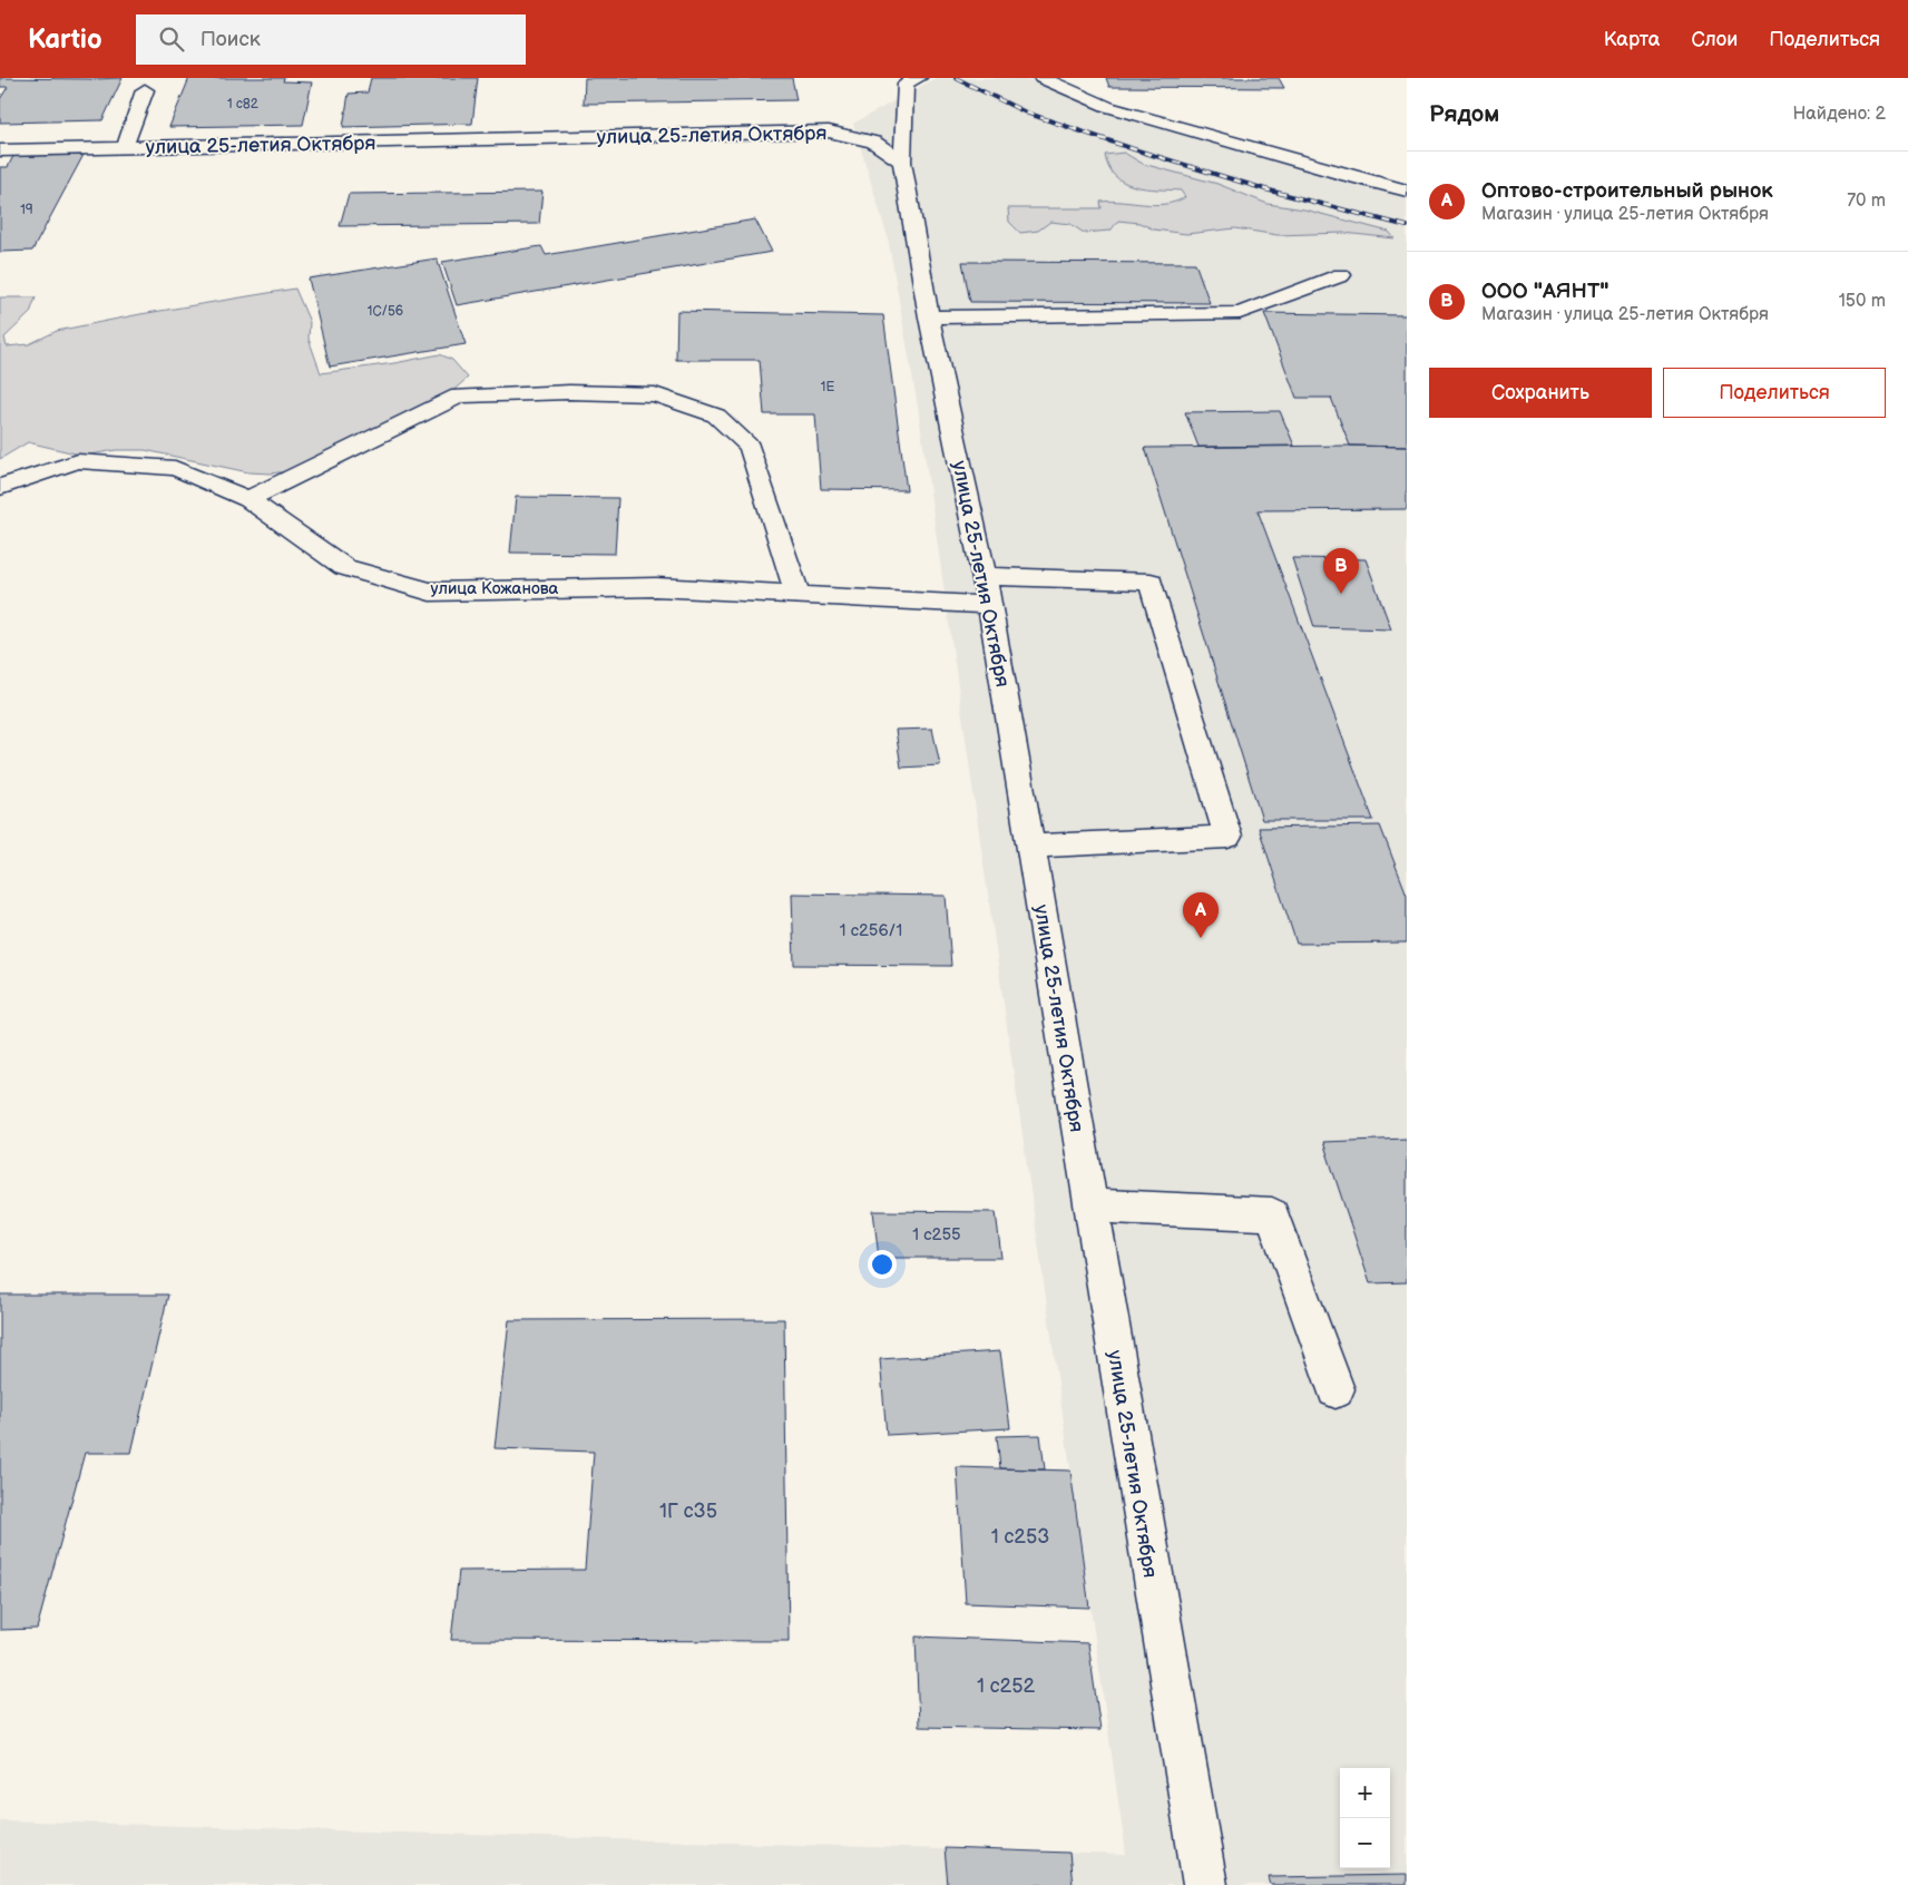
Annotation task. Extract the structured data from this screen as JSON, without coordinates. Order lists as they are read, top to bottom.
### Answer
{
  "streets": {
    "street": ["улица 25-летия Октября", "улица Кожанова"]
  },
  "crossings": [
    ["улица 25-летия Октября", "улица Кожанова"]
  ],
  "house_numbers": [
    "1 с82",
    "19",
    "1С/56",
    "1Е",
    "1 с256/1",
    "1 с255",
    "1Г с35",
    "1 с253",
    "1 с252"
  ],
  "page": {
    "header": "Kartio",
    "search": "Поиск",
    "nav": ["Карта", "Слои", "Поделиться"],
    "heading": ["Рядом", "Найдено: 2"],
    "list": [
      {
        "mark": "A",
        "name": "Оптово-строительный рынок",
        "note": "Магазин · улица 25-летия Октября",
        "value": "70 m"
      },
      {
        "mark": "B",
        "name": "ООО \"АЯНТ\"",
        "note": "Магазин · улица 25-летия Октября",
        "value": "150 m"
      }
    ],
    "buttons": ["Сохранить", "Поделиться"],
    "pins": ["B", "A"],
    "map_buttons": ["+", "−"]
  }
}
